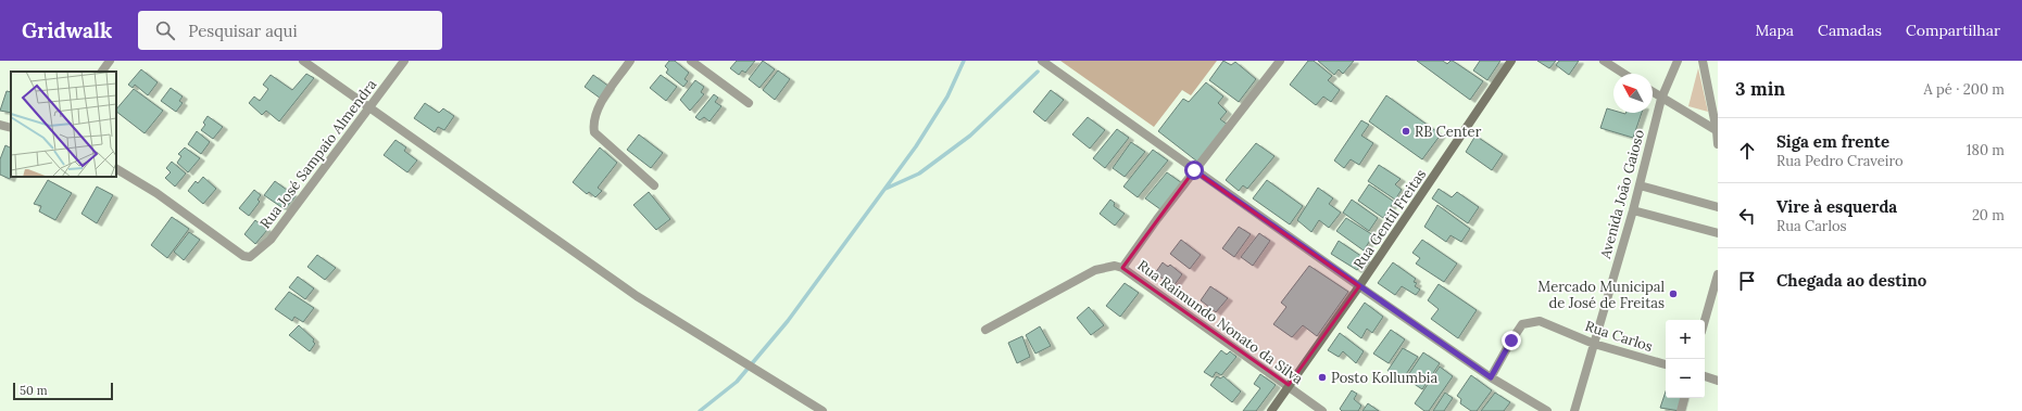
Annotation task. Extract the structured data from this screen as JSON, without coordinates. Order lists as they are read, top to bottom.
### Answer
{
  "streets": {
    "main road": ["Rua Gentil Freitas"],
    "street": [
      "Rua José Sampaio Almendra",
      "Avenida João Gaioso",
      "Rua Raimundo Nonato da Silva",
      "Rua Carlos"
    ]
  },
  "crossings": [
    ["Avenida João Gaioso", "Rua Carlos"],
    ["Rua Gentil Freitas", "Rua Raimundo Nonato da Silva"]
  ],
  "places": ["RB Center", "Mercado Municipal de José de Freitas", "Posto Kollumbia"],
  "scale_bar": "50 m",
  "north": "top left",
  "page": {
    "header": "Gridwalk",
    "search": "Pesquisar aqui",
    "nav": ["Mapa", "Camadas", "Compartilhar"],
    "heading": ["3 min", "A pé · 200 m"],
    "list": [
      ["Siga em frente", "Rua Pedro Craveiro", "180 m"],
      ["Vire à esquerda", "Rua Carlos", "20 m"],
      "Chegada ao destino"
    ],
    "map_buttons": ["+", "−"],
    "scale": "50 m"
  }
}
